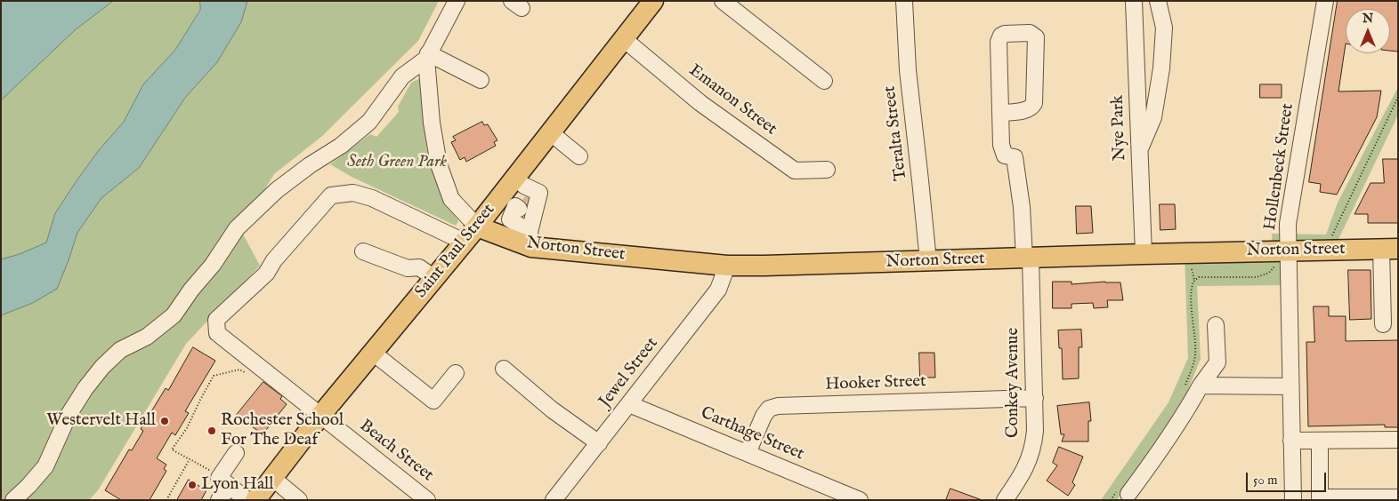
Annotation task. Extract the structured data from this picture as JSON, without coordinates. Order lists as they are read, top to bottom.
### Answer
{
  "streets": {
    "main road": ["Norton Street", "Saint Paul Street"],
    "street": [
      "Emanon Street",
      "Nye Park",
      "Teralta Street",
      "Hollenbeck Street",
      "Jewel Street",
      "Conkey Avenue",
      "Hooker Street",
      "Carthage Street",
      "Beach Street"
    ]
  },
  "crossings": [
    ["Emanon Street", "Saint Paul Street"],
    ["Nye Park", "Norton Street"],
    ["Teralta Street", "Norton Street"],
    ["Hollenbeck Street", "Norton Street"],
    ["Norton Street", "Saint Paul Street"],
    ["Norton Street", "Jewel Street"],
    ["Norton Street", "Conkey Avenue"],
    ["Saint Paul Street", "Beach Street"],
    ["Jewel Street", "Carthage Street"],
    ["Conkey Avenue", "Hooker Street"],
    ["Hooker Street", "Carthage Street"]
  ],
  "parks": ["Seth Green Park"],
  "places": ["Westervelt Hall", "Rochester School For The Deaf", "Lyon Hall"],
  "scale_bar": "50 m",
  "north": "top"
}
